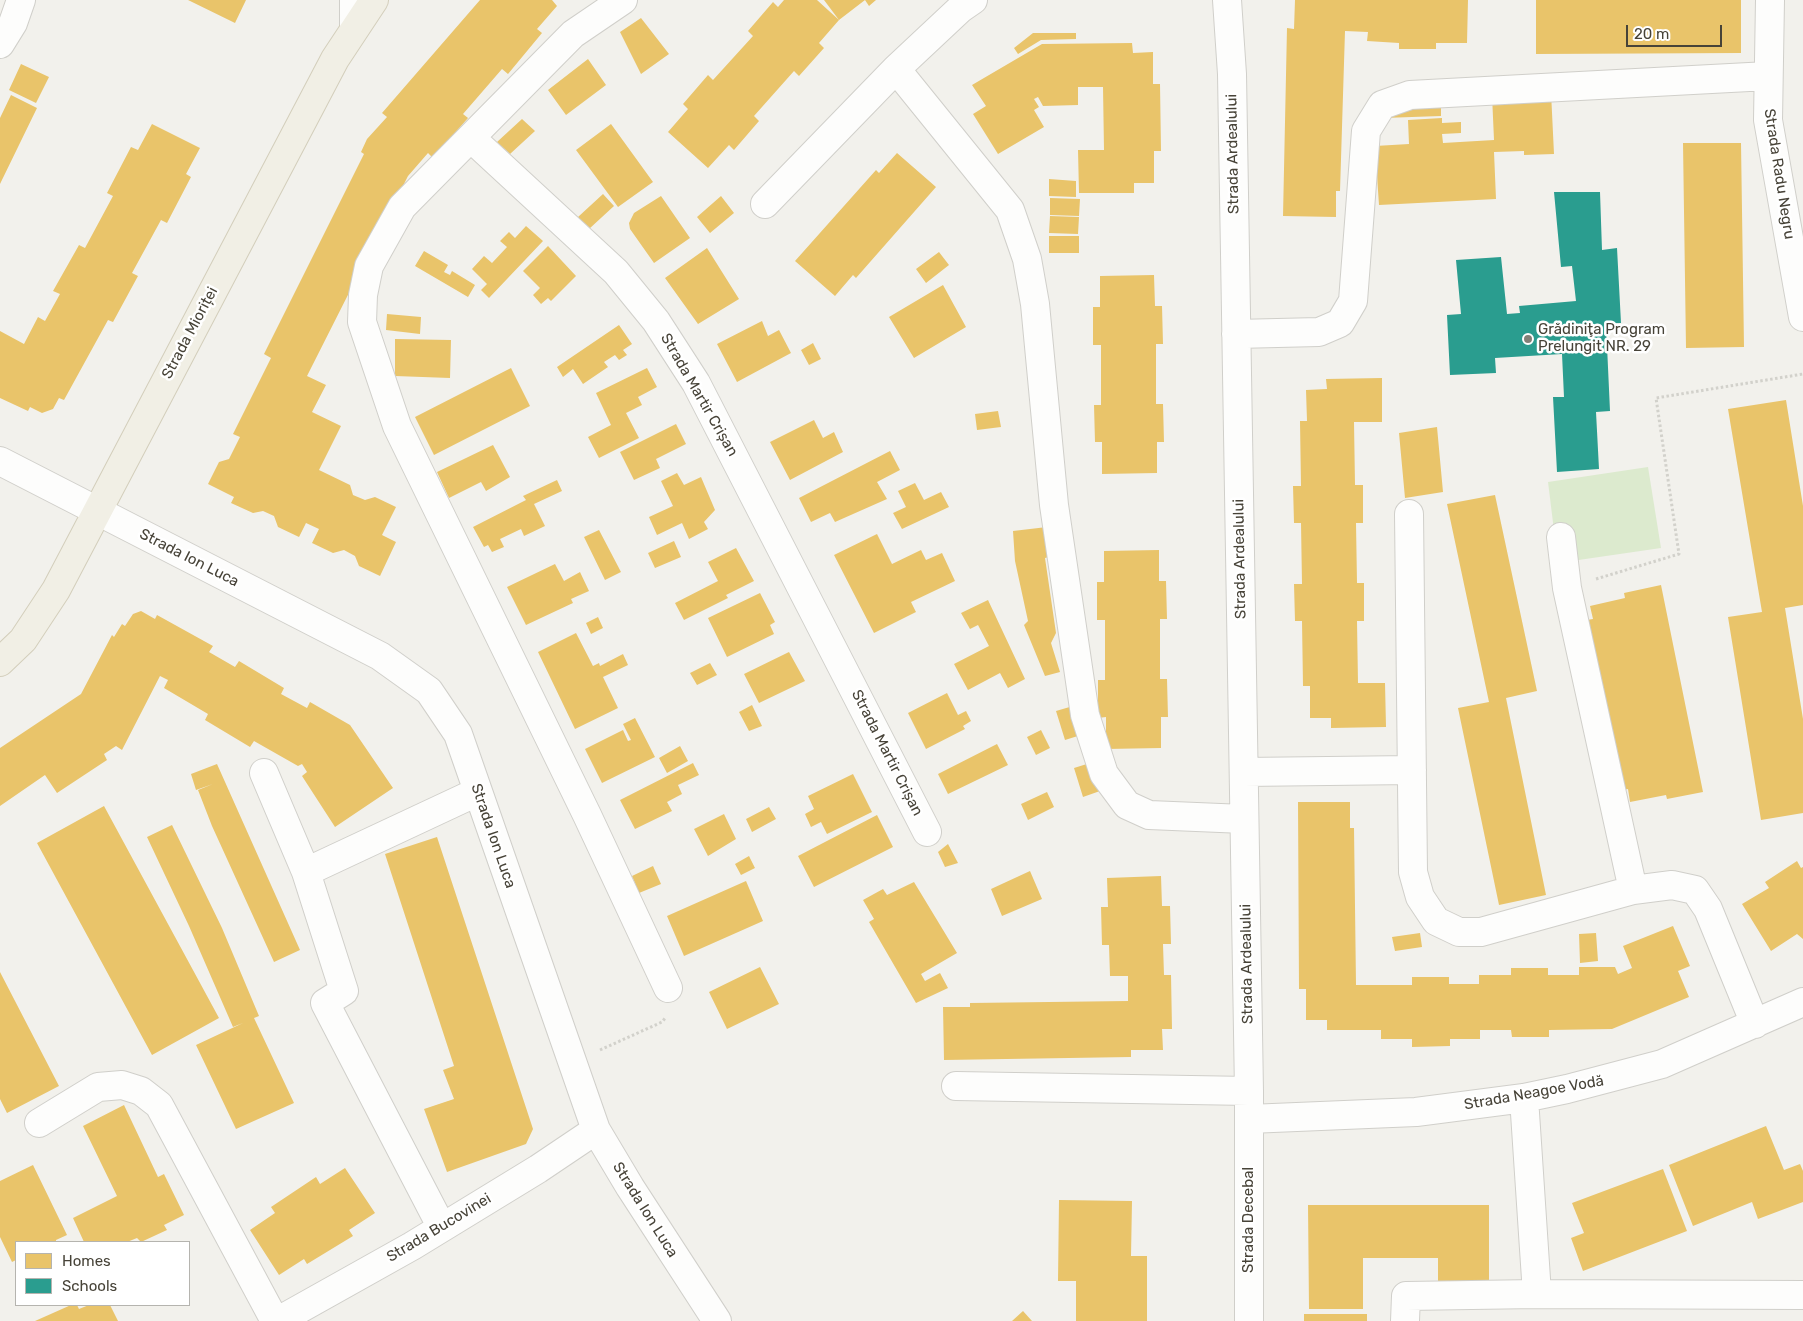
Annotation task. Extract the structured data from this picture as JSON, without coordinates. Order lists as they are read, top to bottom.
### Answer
{
  "streets": {
    "main road": ["Strada Mioriței"],
    "street": [
      "Strada Ardealului",
      "Strada Radu Negru",
      "Strada Martir Crișan",
      "Strada Ion Luca",
      "Strada Neagoe Vodă",
      "Strada Decebal",
      "Strada Bucovinei"
    ]
  },
  "crossings": [
    ["Strada Ardealului", "Strada Neagoe Vodă"],
    ["Strada Ardealului", "Strada Decebal"],
    ["Strada Mioriței", "Strada Ion Luca"],
    ["Strada Ion Luca", "Strada Bucovinei"],
    ["Strada Neagoe Vodă", "Strada Decebal"]
  ],
  "places": ["Grădiniţa Program Prelungit NR. 29"],
  "legend": ["Homes", "Schools"],
  "scale_bar": "20 m"
}
